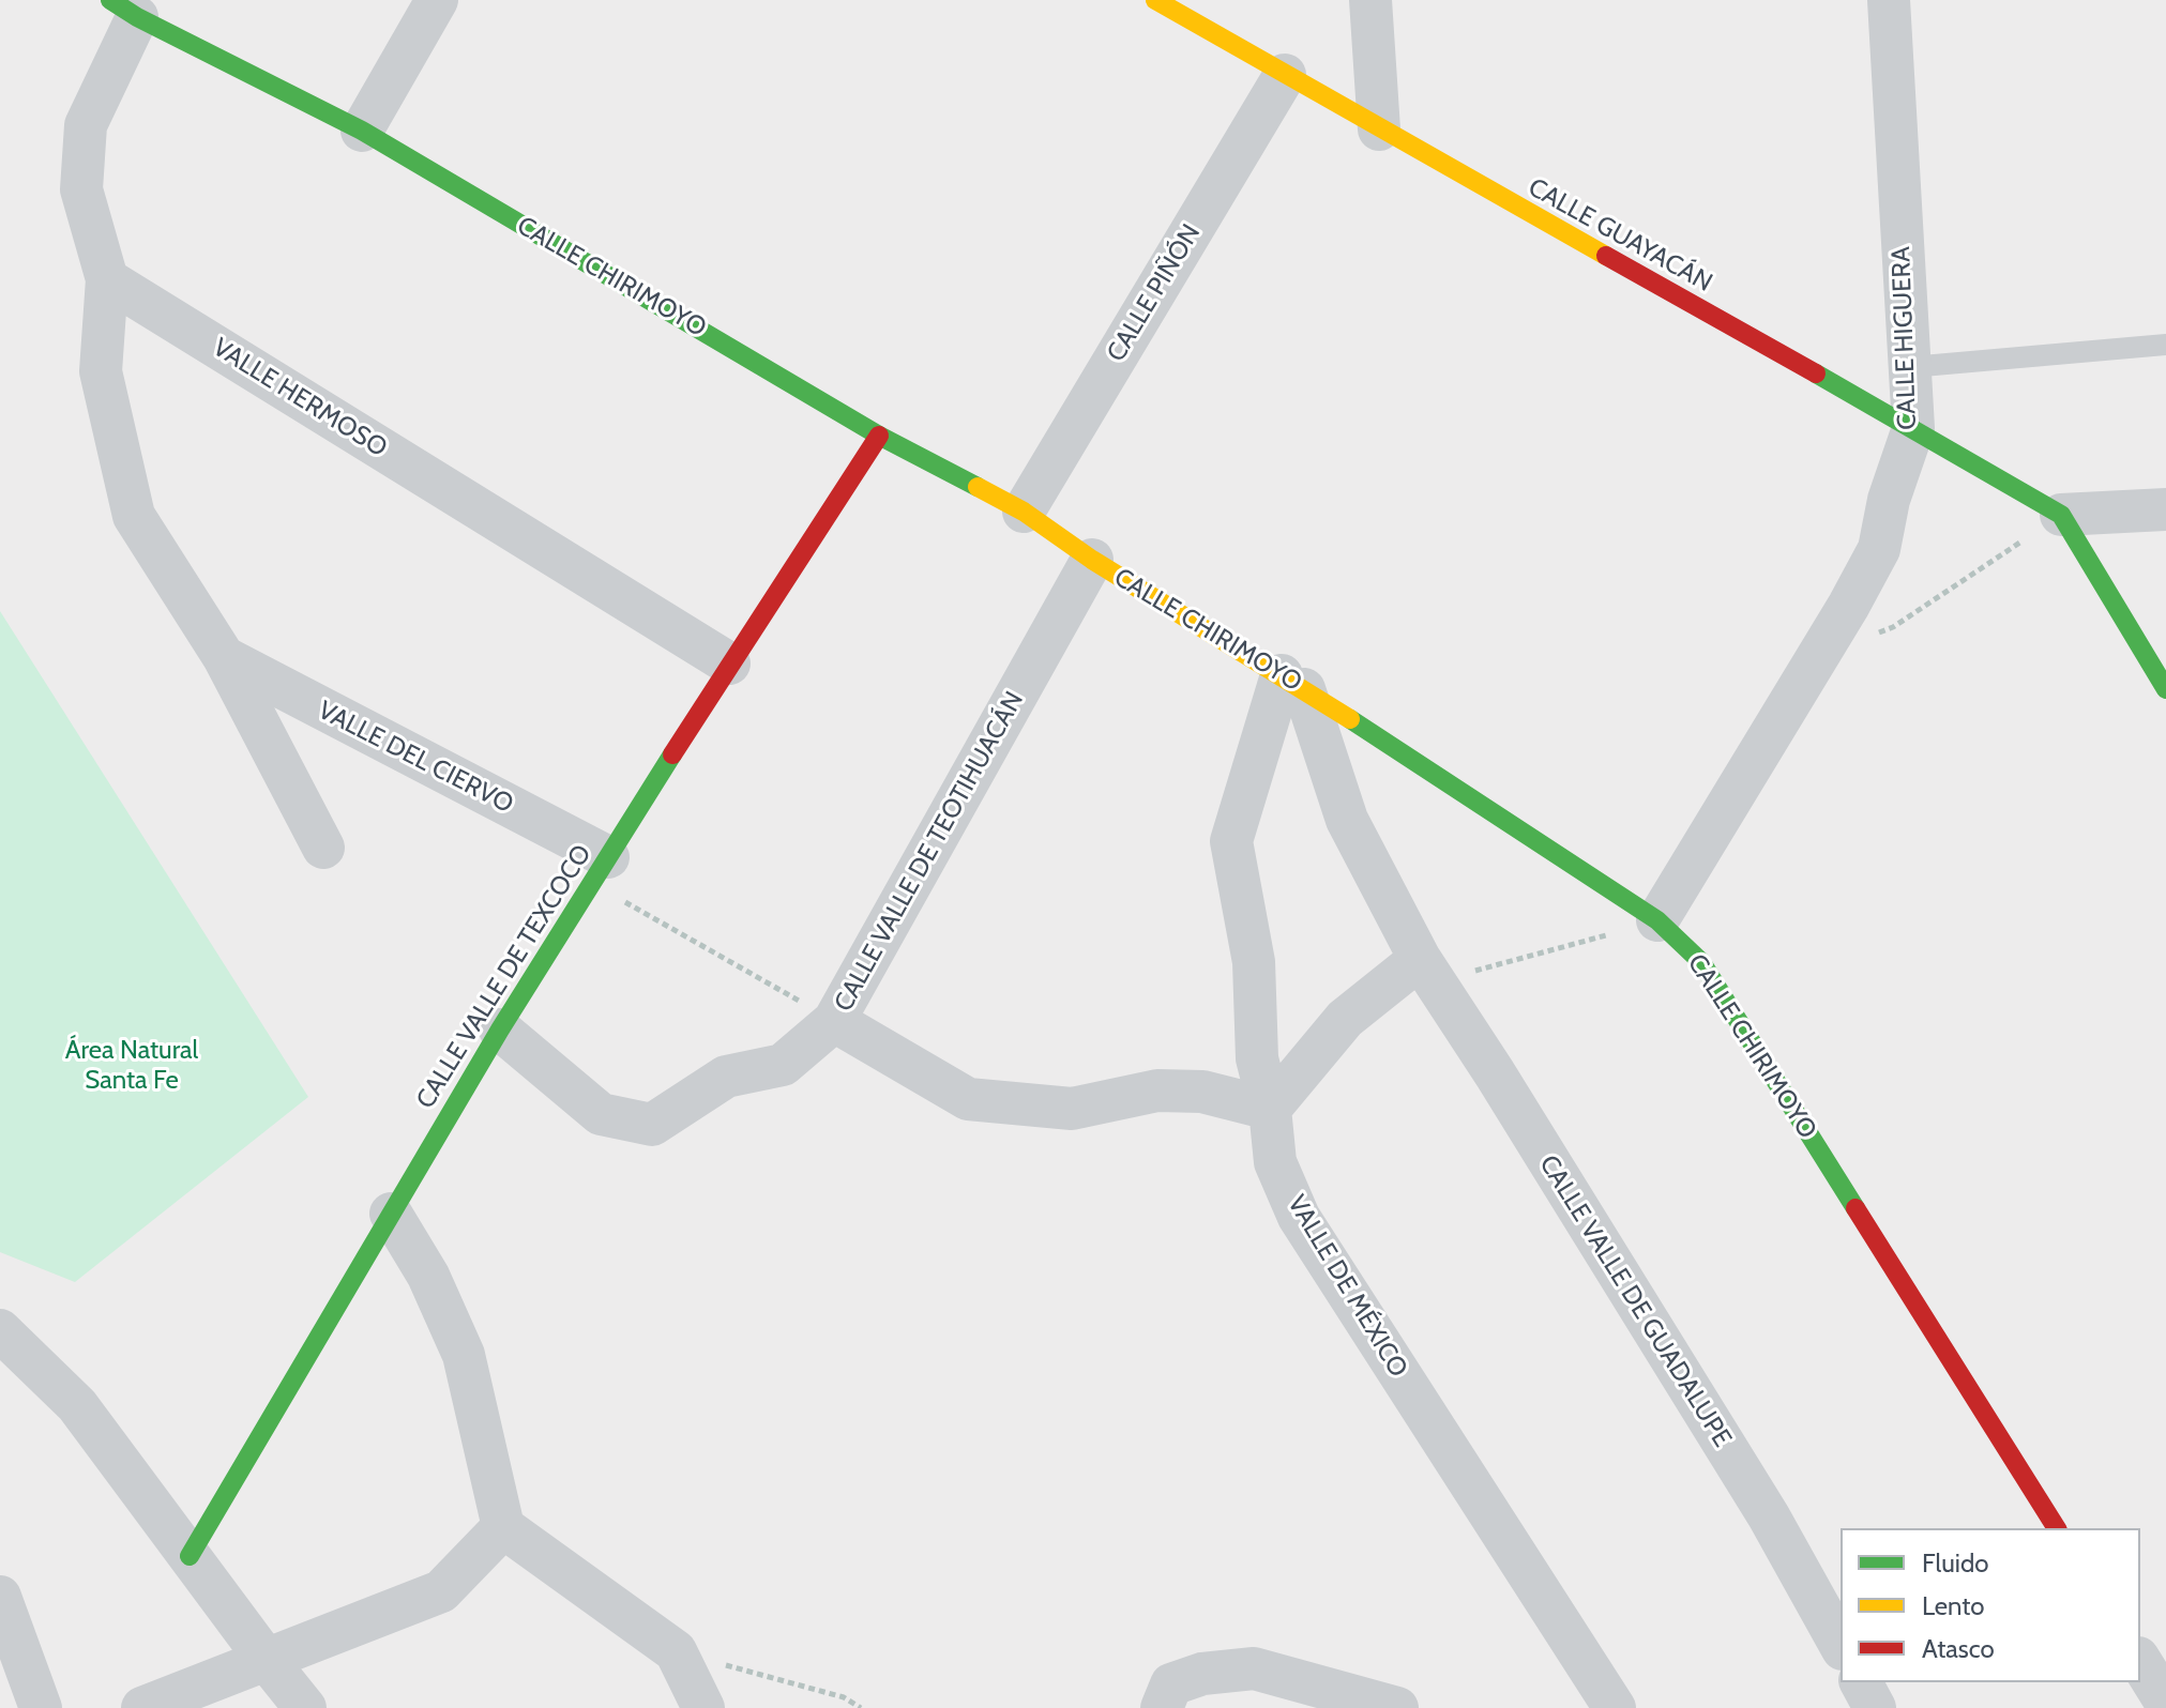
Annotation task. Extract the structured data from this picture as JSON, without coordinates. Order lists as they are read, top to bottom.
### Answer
{
  "streets": {
    "street": [
      "CALLE GUAYACÁN",
      "CALLE CHIRIMOYO",
      "CALLE PIÑÓN",
      "CALLE HIGUERA",
      "VALLE HERMOSO",
      "VALLE DEL CIERVO",
      "CALLE VALLE DE TEOTIHUACÁN",
      "CALLE VALLE DE TEXCOCO",
      "VALLE DE MÉXICO",
      "CALLE VALLE DE GUADALUPE"
    ]
  },
  "crossings": [
    ["CALLE GUAYACÁN", "CALLE PIÑÓN"],
    ["CALLE GUAYACÁN", "CALLE HIGUERA"],
    ["CALLE CHIRIMOYO", "CALLE PIÑÓN"],
    ["CALLE CHIRIMOYO", "CALLE HIGUERA"],
    ["CALLE CHIRIMOYO", "CALLE VALLE DE TEOTIHUACÁN"],
    ["CALLE CHIRIMOYO", "CALLE VALLE DE TEXCOCO"],
    ["CALLE CHIRIMOYO", "VALLE DE MÉXICO"],
    ["VALLE HERMOSO", "CALLE VALLE DE TEXCOCO"],
    ["VALLE DEL CIERVO", "CALLE VALLE DE TEXCOCO"],
    ["CALLE VALLE DE TEOTIHUACÁN", "CALLE VALLE DE TEXCOCO"]
  ],
  "parks": ["Área Natural Santa Fe"],
  "legend": ["Fluido", "Lento", "Atasco"]
}
